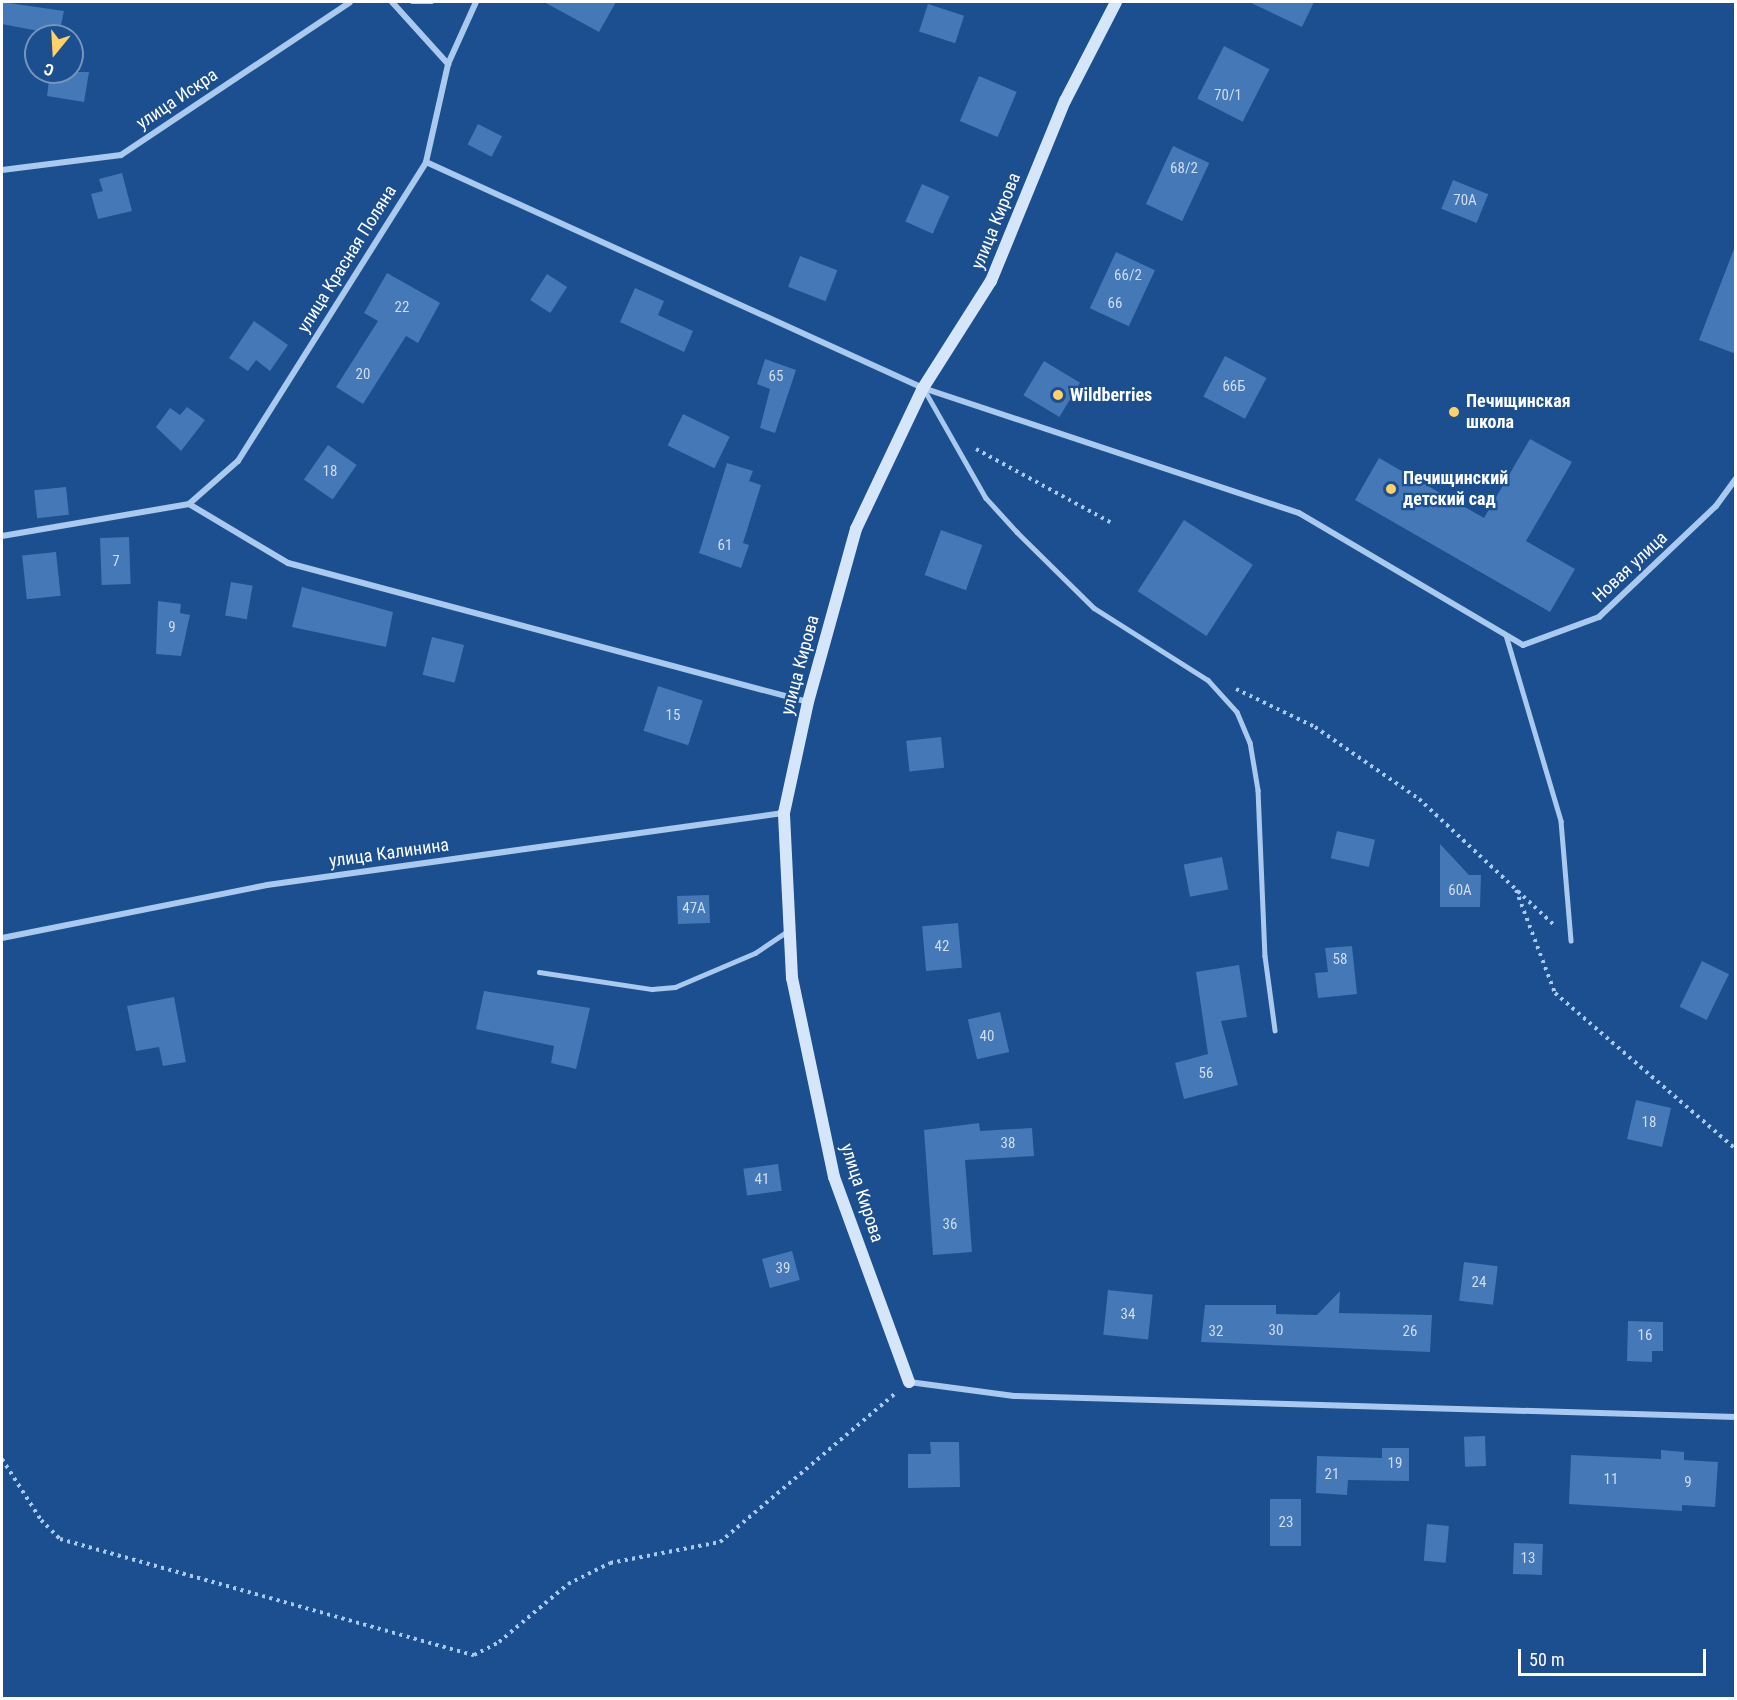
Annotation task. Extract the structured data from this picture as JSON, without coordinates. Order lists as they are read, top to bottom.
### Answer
{
  "streets": {
    "street": [
      "улица Искра",
      "улица Кирова",
      "улица Красная Поляна",
      "Новая улица",
      "улица Калинина"
    ]
  },
  "crossings": [
    ["улица Кирова", "улица Калинина"]
  ],
  "places": ["Wildberries", "Печищинская школа", "Печищинский детский сад"],
  "house_numbers": [
    "70/1",
    "68/2",
    "70А",
    "66/2",
    "66",
    "22",
    "20",
    "65",
    "66Б",
    "18",
    "61",
    "7",
    "9",
    "15",
    "60А",
    "47А",
    "42",
    "58",
    "40",
    "56",
    "18",
    "38",
    "41",
    "36",
    "39",
    "24",
    "34",
    "30",
    "32",
    "26",
    "16",
    "19",
    "21",
    "11",
    "9",
    "23",
    "13"
  ],
  "scale_bar": "50 m",
  "north": "bottom"
}
